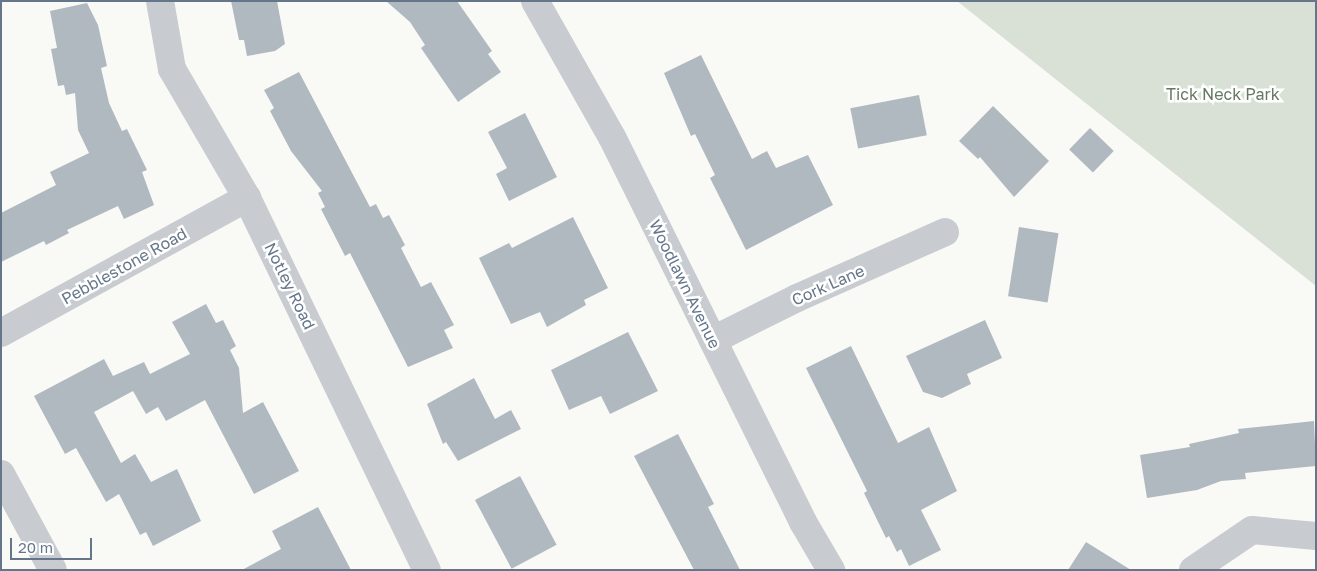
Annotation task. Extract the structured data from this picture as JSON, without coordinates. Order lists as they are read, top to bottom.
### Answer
{
  "streets": {
    "street": [
      "Pebblestone Road",
      "Woodlawn Avenue",
      "Cork Lane",
      "Notley Road"
    ]
  },
  "crossings": [
    ["Pebblestone Road", "Notley Road"],
    ["Woodlawn Avenue", "Cork Lane"]
  ],
  "parks": ["Tick Neck Park"],
  "scale_bar": "20 m"
}
